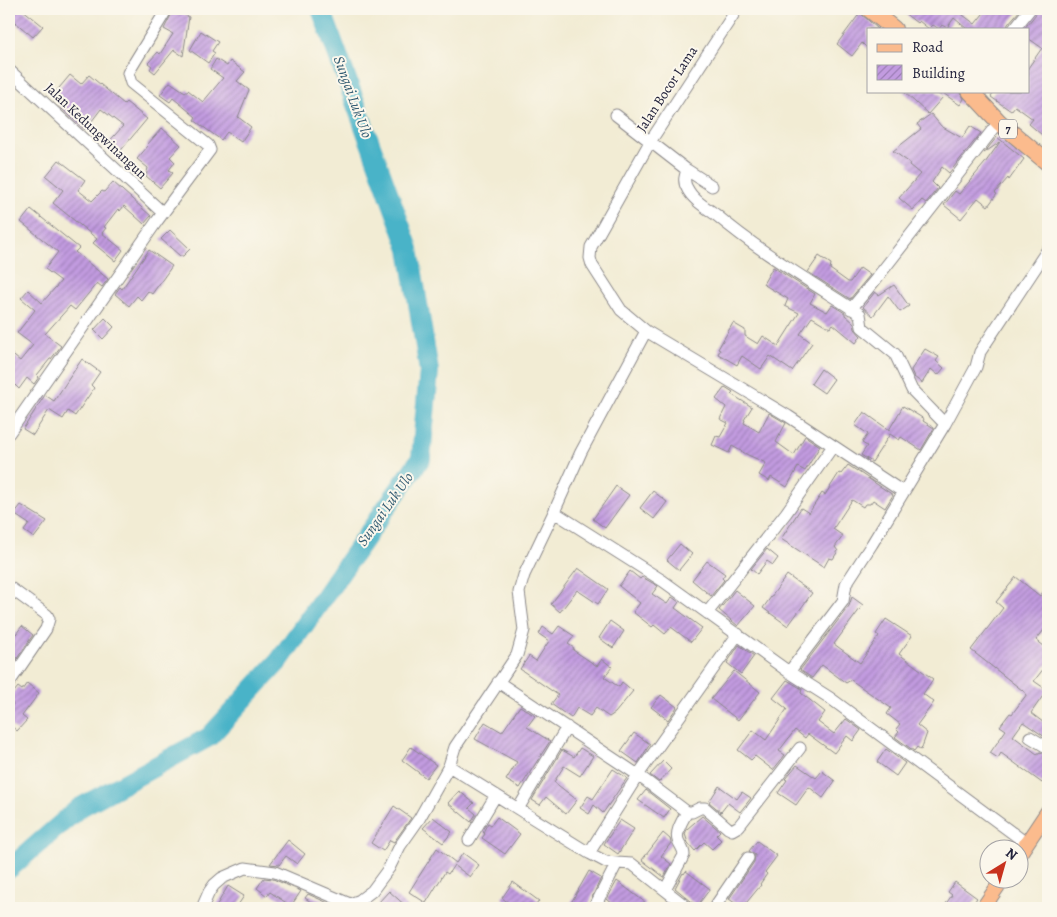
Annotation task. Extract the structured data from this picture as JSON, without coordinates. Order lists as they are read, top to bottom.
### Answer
{
  "streets": {
    "highway": ["7"],
    "street": ["Jalan Bocor Lama", "Jalan Kedungwinangun"]
  },
  "water": ["Sungai Luk Ulo"],
  "legend": ["Road", "Building"],
  "north": "top right"
}
